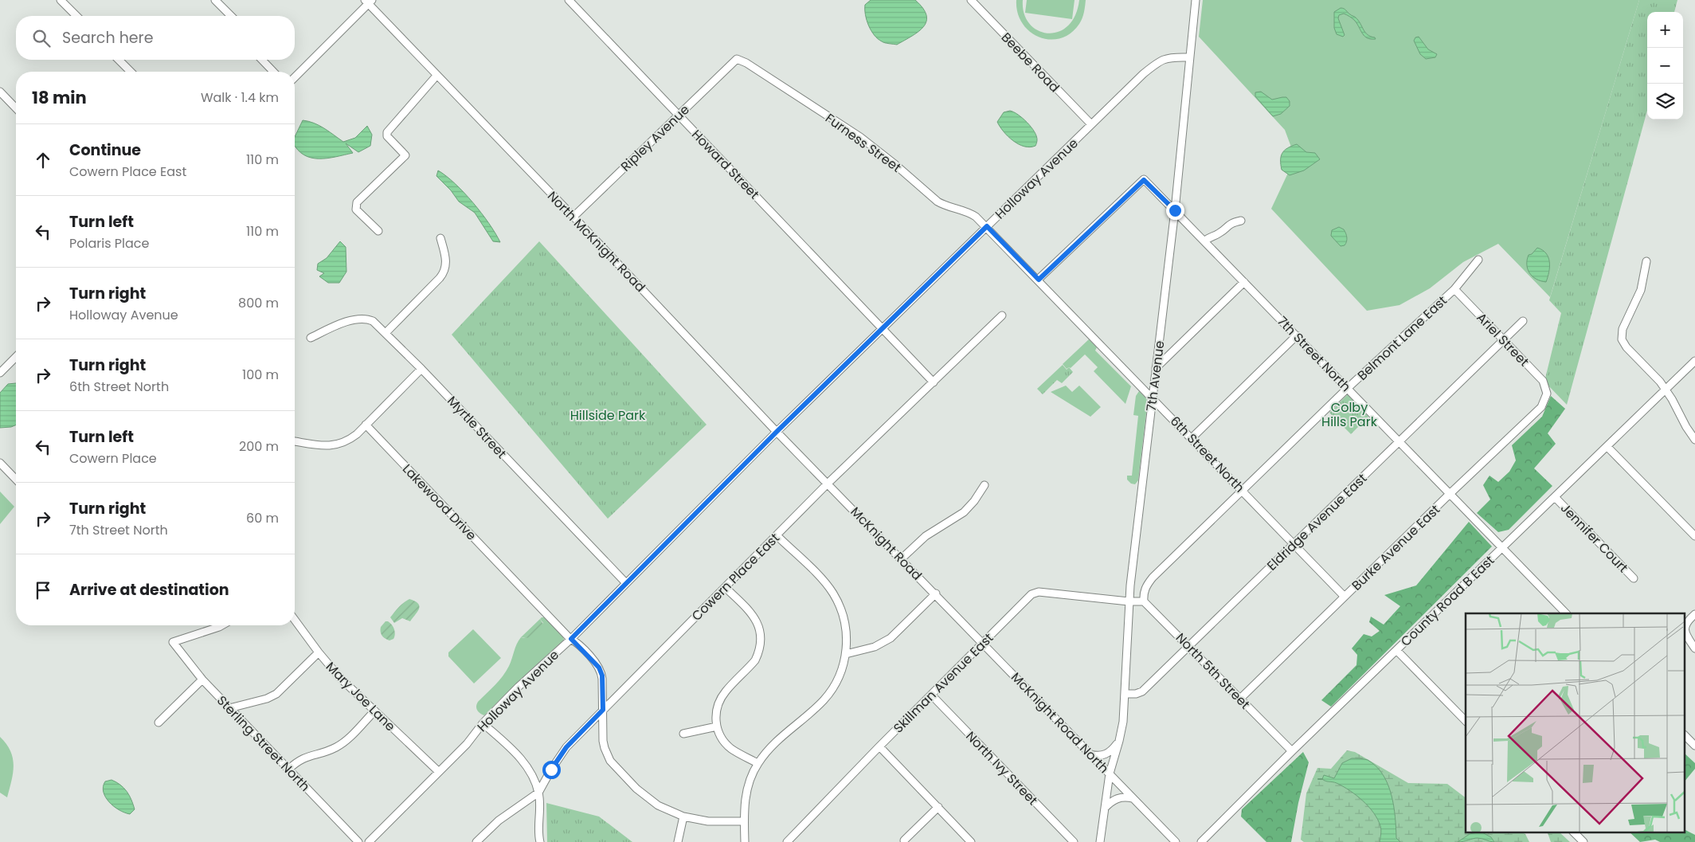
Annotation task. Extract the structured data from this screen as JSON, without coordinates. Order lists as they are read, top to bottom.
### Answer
{
  "streets": {
    "street": [
      "Beebe Road",
      "Ripley Avenue",
      "Furness Street",
      "Howard Street",
      "Holloway Avenue",
      "North McKnight Road",
      "Belmont Lane East",
      "Ariel Street",
      "7th Street North",
      "7th Avenue",
      "Myrtle Street",
      "6th Street North",
      "Lakewood Drive",
      "Eldridge Avenue East",
      "Jennifer Court",
      "McKnight Road",
      "Burke Avenue East",
      "Cowern Place East",
      "County Road B East",
      "North 5th Street",
      "Skillman Avenue East",
      "Mary Joe Lane",
      "McKnight Road North",
      "Sterling Street North",
      "North Ivy Street"
    ]
  },
  "crossings": [
    ["Beebe Road", "Holloway Avenue"],
    ["Ripley Avenue", "Furness Street"],
    ["Ripley Avenue", "Howard Street"],
    ["Ripley Avenue", "North McKnight Road"],
    ["Furness Street", "Holloway Avenue"],
    ["Furness Street", "6th Street North"],
    ["Howard Street", "Holloway Avenue"],
    ["Holloway Avenue", "North McKnight Road"],
    ["Holloway Avenue", "7th Avenue"],
    ["Holloway Avenue", "Myrtle Street"],
    ["Holloway Avenue", "6th Street North"],
    ["Holloway Avenue", "Lakewood Drive"],
    ["Holloway Avenue", "Mary Joe Lane"],
    ["North McKnight Road", "McKnight Road"],
    ["North McKnight Road", "Cowern Place East"],
    ["Belmont Lane East", "Ariel Street"],
    ["Belmont Lane East", "7th Street North"],
    ["Belmont Lane East", "6th Street North"],
    ["Belmont Lane East", "North 5th Street"],
    ["Ariel Street", "Eldridge Avenue East"],
    ["Ariel Street", "Burke Avenue East"],
    ["7th Street North", "7th Avenue"],
    ["7th Street North", "6th Street North"],
    ["7th Street North", "Eldridge Avenue East"],
    ["7th Street North", "Burke Avenue East"],
    ["7th Street North", "County Road B East"],
    ["7th Avenue", "6th Street North"],
    ["7th Avenue", "Eldridge Avenue East"],
    ["7th Avenue", "Skillman Avenue East"],
    ["7th Avenue", "McKnight Road North"],
    ["6th Street North", "Eldridge Avenue East"],
    ["6th Street North", "Burke Avenue East"],
    ["Lakewood Drive", "Cowern Place East"],
    ["Eldridge Avenue East", "North 5th Street"],
    ["Jennifer Court", "County Road B East"],
    ["McKnight Road", "Cowern Place East"],
    ["McKnight Road", "McKnight Road North"],
    ["Burke Avenue East", "North 5th Street"],
    ["County Road B East", "North 5th Street"],
    ["Skillman Avenue East", "McKnight Road North"],
    ["Skillman Avenue East", "North Ivy Street"]
  ],
  "parks": ["Colby Hills Park", "Hillside Park"],
  "page": {
    "map_buttons": ["+", "−"],
    "search": "Search here",
    "heading": ["18 min", "Walk · 1.4 km"],
    "list": [
      ["Continue", "Cowern Place East", "110 m"],
      ["Turn left", "Polaris Place", "110 m"],
      ["Turn right", "Holloway Avenue", "800 m"],
      ["Turn right", "6th Street North", "100 m"],
      ["Turn left", "Cowern Place", "200 m"],
      ["Turn right", "7th Street North", "60 m"],
      "Arrive at destination"
    ]
  }
}
